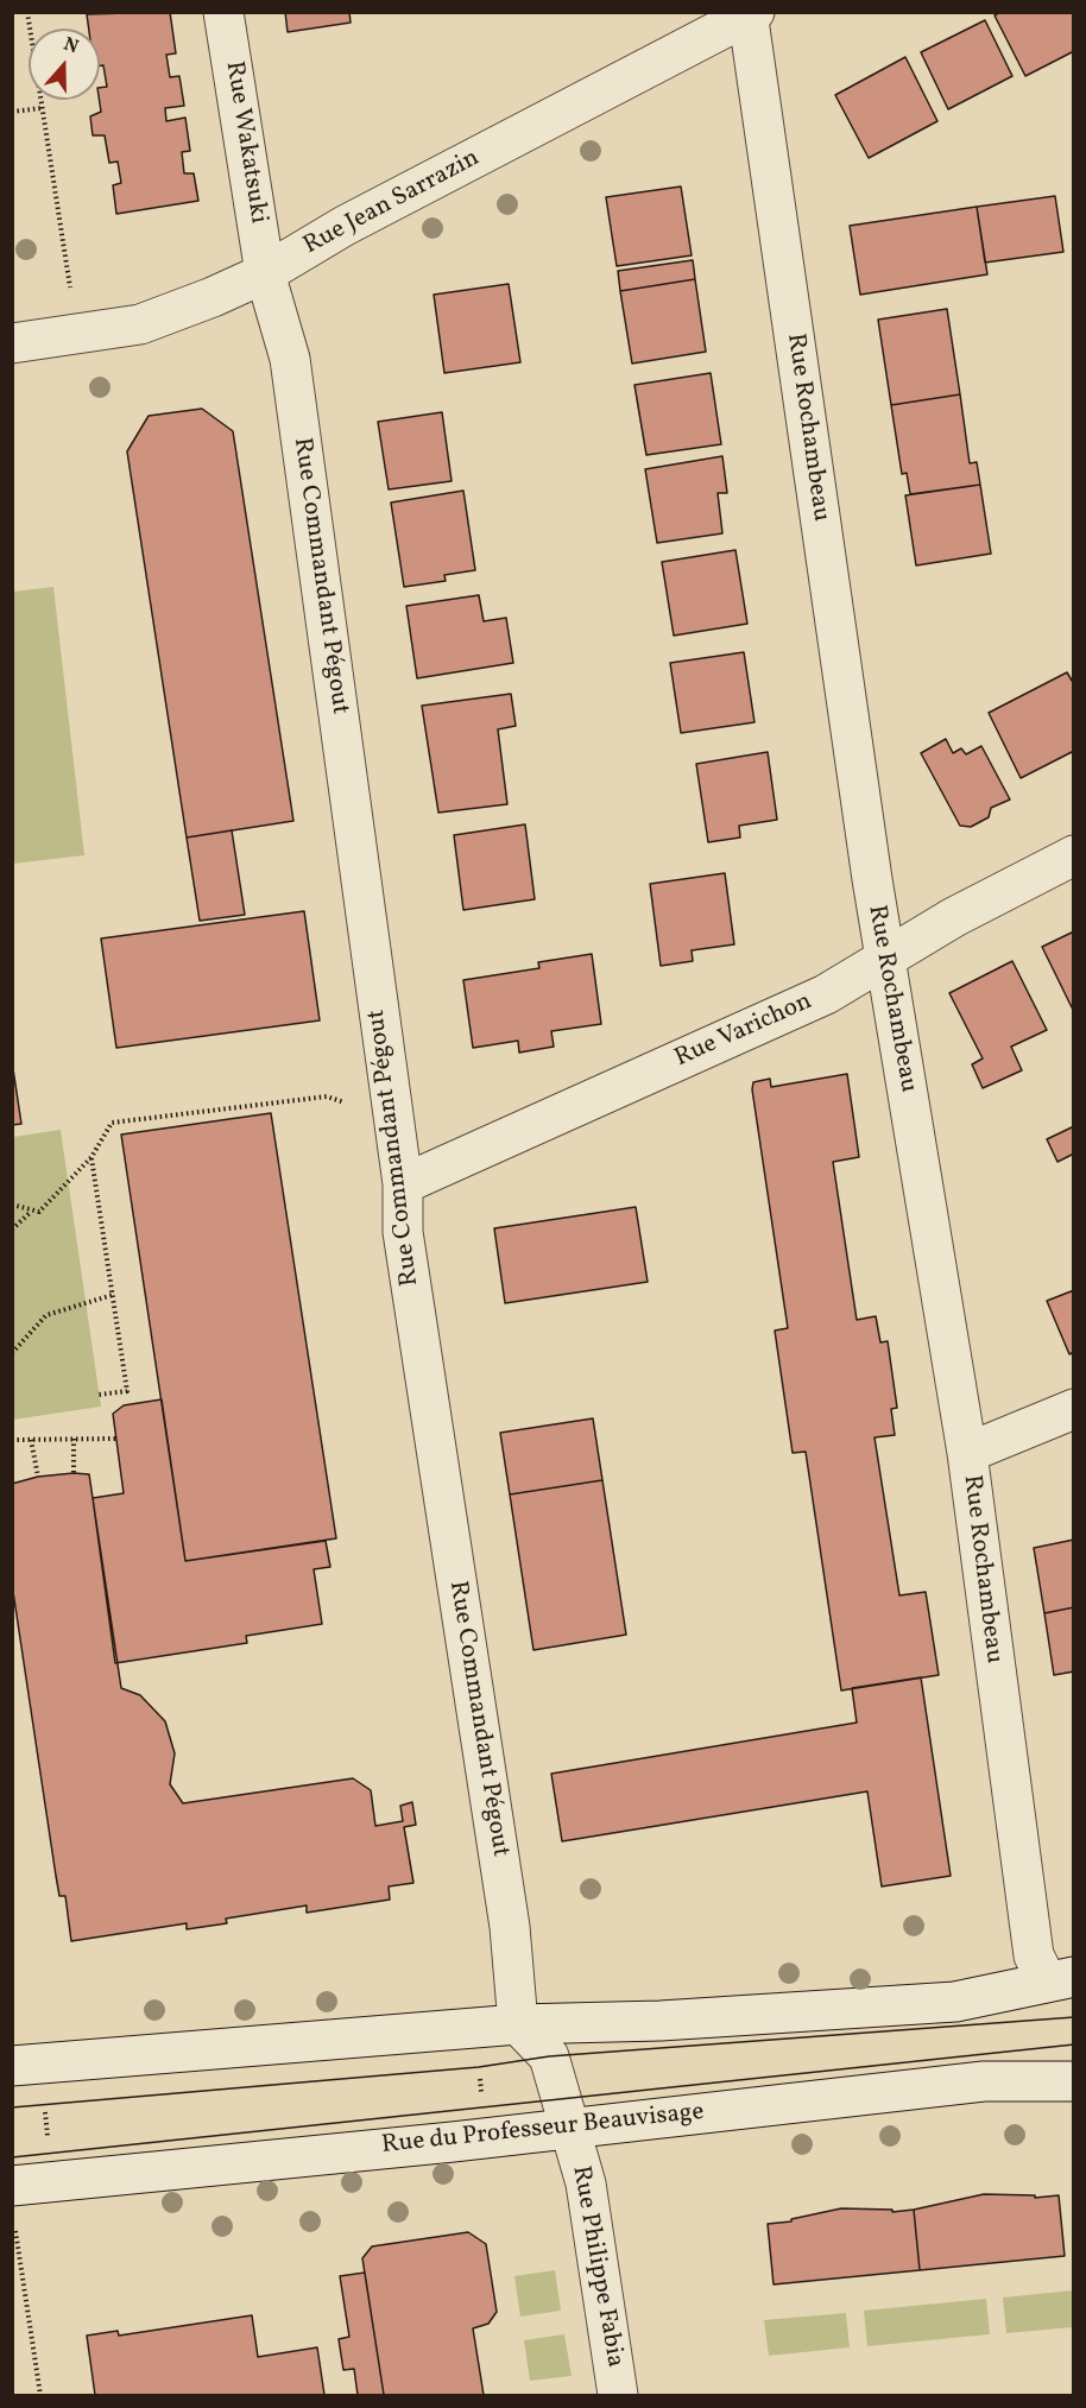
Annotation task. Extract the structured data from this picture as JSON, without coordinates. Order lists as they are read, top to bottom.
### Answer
{
  "streets": {
    "street": [
      "Rue Wakatsuki",
      "Rue Jean Sarrazin",
      "Rue Rochambeau",
      "Rue Commandant Pégout",
      "Rue Varichon",
      "Rue du Professeur Beauvisage",
      "Rue Philippe Fabia"
    ]
  },
  "crossings": [
    ["Rue Wakatsuki", "Rue Jean Sarrazin"],
    ["Rue Wakatsuki", "Rue Commandant Pégout"],
    ["Rue Jean Sarrazin", "Rue Rochambeau"],
    ["Rue Jean Sarrazin", "Rue Commandant Pégout"],
    ["Rue Rochambeau", "Rue Varichon"],
    ["Rue Commandant Pégout", "Rue Varichon"],
    ["Rue Commandant Pégout", "Rue Philippe Fabia"],
    ["Rue du Professeur Beauvisage", "Rue Philippe Fabia"]
  ],
  "north": "top"
}
